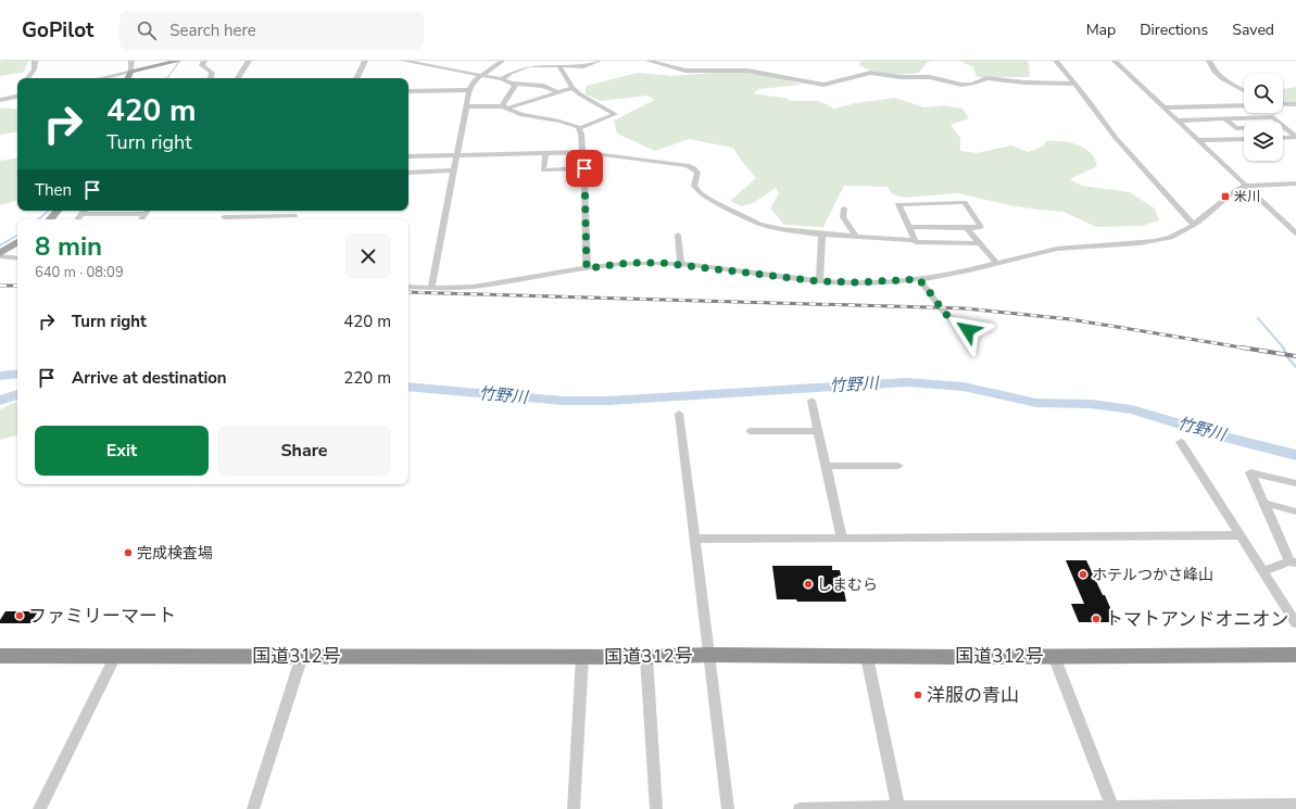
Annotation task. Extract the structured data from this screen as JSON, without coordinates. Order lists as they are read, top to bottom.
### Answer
{
  "streets": {
    "highway": ["国道312号"]
  },
  "water": ["竹野川"],
  "places": {
    "transit": ["米川"],
    "other": [
      "完成検査場",
      "ホテルつかさ峰山",
      "しまむら",
      "ファミリーマート",
      "トマトアンドオニオン",
      "洋服の青山"
    ]
  },
  "page": {
    "header": "GoPilot",
    "search": "Search here",
    "nav": ["Map", "Directions", "Saved"],
    "turn": ["420 m", "Turn right"],
    "then": "Then",
    "heading": ["8 min", "640 m · 08:09"],
    "list": [
      {
        "name": "Turn right",
        "value": "420 m"
      },
      {
        "name": "Arrive at destination",
        "value": "220 m"
      }
    ],
    "buttons": ["Exit", "Share"]
  }
}
